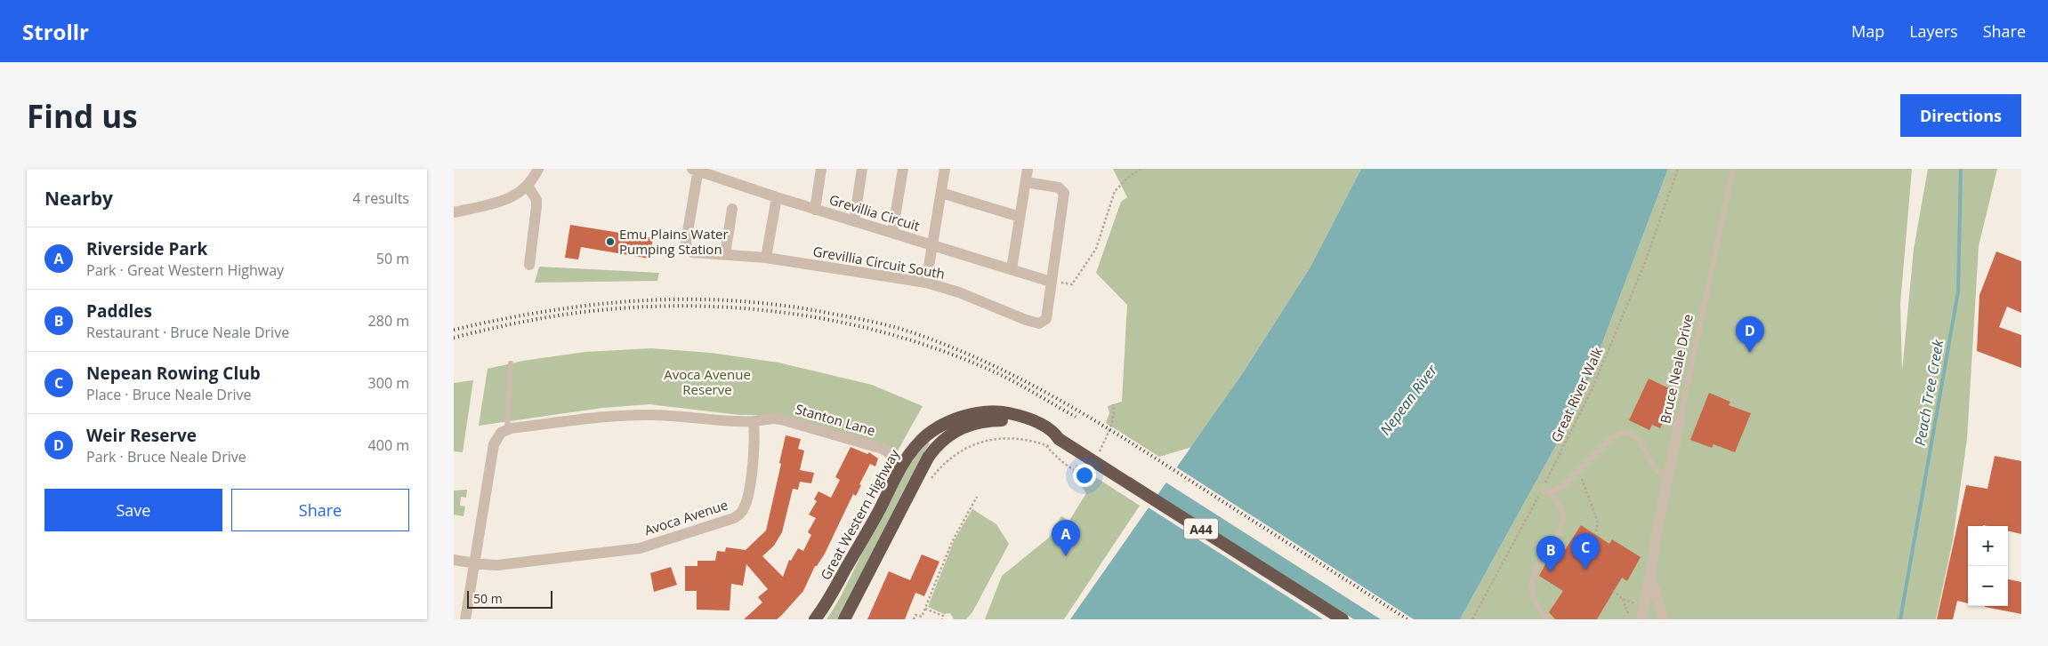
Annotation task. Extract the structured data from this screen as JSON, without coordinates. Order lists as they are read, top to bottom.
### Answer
{
  "streets": {
    "highway": ["Great Western Highway", "A44"],
    "street": [
      "Grevillia Circuit",
      "Grevillia Circuit South",
      "Bruce Neale Drive",
      "Stanton Lane",
      "Avoca Avenue"
    ],
    "path": ["Great River Walk"]
  },
  "crossings": [
    ["Grevillia Circuit", "Grevillia Circuit South"],
    ["Stanton Lane", "Great Western Highway"],
    ["Stanton Lane", "Avoca Avenue"]
  ],
  "water": ["Peach Tree Creek", "Nepean River"],
  "parks": ["Avoca Avenue Reserve"],
  "places": ["Emu Plains Water Pumping Station"],
  "scale_bar": "50 m",
  "page": {
    "header": "Strollr",
    "nav": ["Map", "Layers", "Share"],
    "buttons": [
      "Directions",
      ["Save", "Share"]
    ],
    "title": "Find us",
    "heading": ["Nearby", "4 results"],
    "list": [
      {
        "mark": "A",
        "name": "Riverside Park",
        "note": "Park · Great Western Highway",
        "value": "50 m"
      },
      {
        "mark": "B",
        "name": "Paddles",
        "note": "Restaurant · Bruce Neale Drive",
        "value": "280 m"
      },
      {
        "mark": "C",
        "name": "Nepean Rowing Club",
        "note": "Place · Bruce Neale Drive",
        "value": "300 m"
      },
      {
        "mark": "D",
        "name": "Weir Reserve",
        "note": "Park · Bruce Neale Drive",
        "value": "400 m"
      }
    ],
    "pins": [
      "D",
      "A",
      "C",
      "B"
    ],
    "map_buttons": ["+", "−"],
    "scale": "50 m"
  }
}
